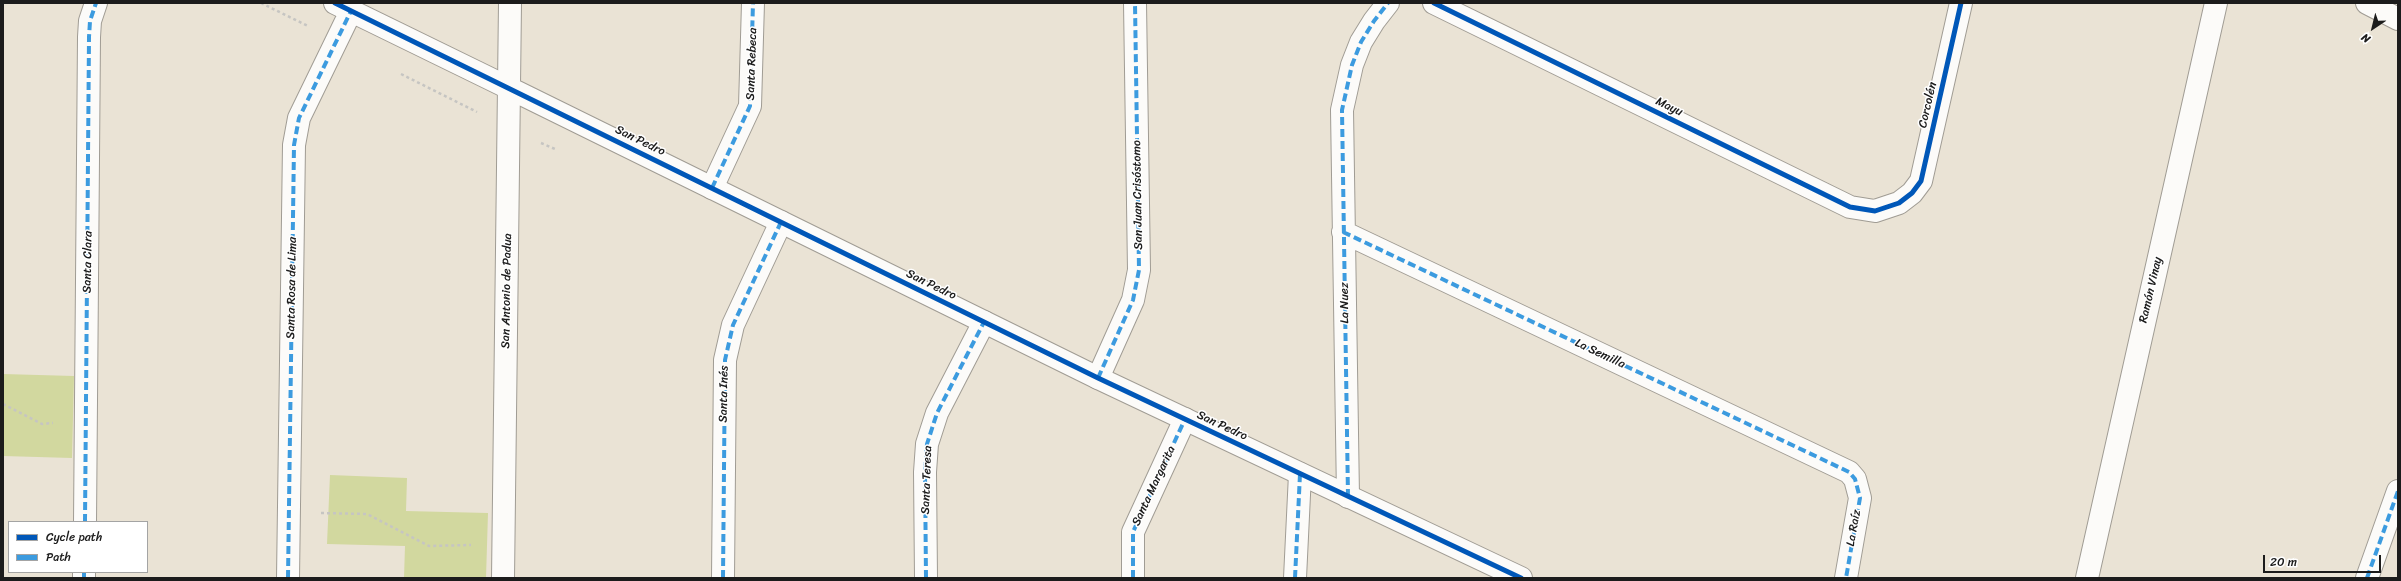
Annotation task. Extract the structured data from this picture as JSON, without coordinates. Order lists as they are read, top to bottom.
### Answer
{
  "streets": {
    "street": [
      "Santa Rebeca",
      "Corcolén",
      "Mayu",
      "San Pedro",
      "San Juan Crisóstomo",
      "Santa Clara",
      "Santa Rosa de Lima",
      "Ramón Vinay",
      "San Antonio de Padua",
      "La Nuez",
      "La Semilla",
      "Santa Inés",
      "Santa Teresa",
      "Santa Margarita",
      "La Raíz"
    ]
  },
  "crossings": [
    ["Santa Rebeca", "San Pedro"],
    ["Corcolén", "Mayu"],
    ["San Pedro", "San Juan Crisóstomo"],
    ["San Pedro", "Santa Rosa de Lima"],
    ["San Pedro", "San Antonio de Padua"],
    ["San Pedro", "La Nuez"],
    ["San Pedro", "Santa Inés"],
    ["San Pedro", "Santa Teresa"],
    ["San Pedro", "Santa Margarita"],
    ["La Nuez", "La Semilla"],
    ["La Semilla", "La Raíz"]
  ],
  "legend": ["Cycle path", "Path"],
  "scale_bar": "20 m",
  "north": "bottom left"
}
